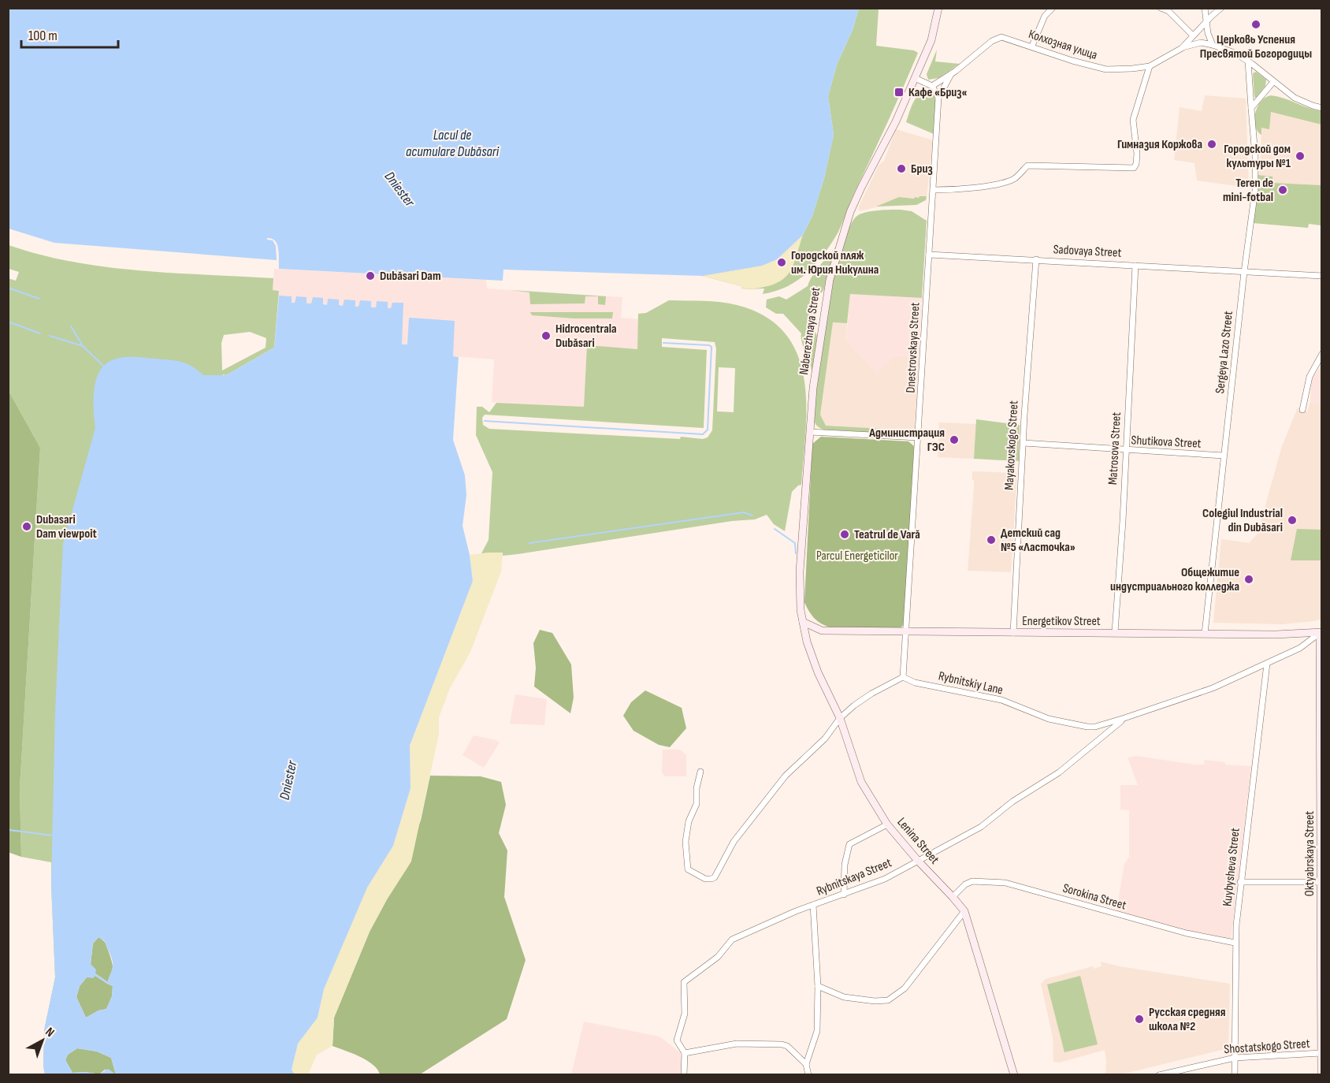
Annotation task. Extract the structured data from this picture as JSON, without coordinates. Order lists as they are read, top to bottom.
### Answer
{
  "streets": {
    "street": [
      "Колхозная улица",
      "Sadovaya Street",
      "Naberezhnaya Street",
      "Dnestrovskaya Street",
      "Sergeya Lazo Street",
      "Shutikova Street",
      "Mayakovskogo Street",
      "Matrosova Street",
      "Energetikov Street",
      "Rybnitskiy Lane",
      "Lenina Street",
      "Oktyabrskaya Street",
      "Kuybysheva Street",
      "Rybnitskaya Street",
      "Sorokina Street",
      "Shostatskogo Street"
    ]
  },
  "crossings": [
    ["Sadovaya Street", "Dnestrovskaya Street"],
    ["Sadovaya Street", "Sergeya Lazo Street"],
    ["Sadovaya Street", "Mayakovskogo Street"],
    ["Sadovaya Street", "Matrosova Street"],
    ["Naberezhnaya Street", "Energetikov Street"],
    ["Naberezhnaya Street", "Lenina Street"],
    ["Dnestrovskaya Street", "Energetikov Street"],
    ["Dnestrovskaya Street", "Rybnitskiy Lane"],
    ["Sergeya Lazo Street", "Shutikova Street"],
    ["Sergeya Lazo Street", "Energetikov Street"],
    ["Shutikova Street", "Mayakovskogo Street"],
    ["Shutikova Street", "Matrosova Street"],
    ["Mayakovskogo Street", "Energetikov Street"],
    ["Matrosova Street", "Energetikov Street"],
    ["Energetikov Street", "Rybnitskiy Lane"],
    ["Energetikov Street", "Lenina Street"],
    ["Energetikov Street", "Oktyabrskaya Street"],
    ["Rybnitskiy Lane", "Oktyabrskaya Street"],
    ["Rybnitskiy Lane", "Kuybysheva Street"],
    ["Rybnitskiy Lane", "Rybnitskaya Street"],
    ["Lenina Street", "Rybnitskaya Street"],
    ["Lenina Street", "Sorokina Street"],
    ["Oktyabrskaya Street", "Shostatskogo Street"],
    ["Kuybysheva Street", "Sorokina Street"],
    ["Kuybysheva Street", "Shostatskogo Street"]
  ],
  "water": ["Lacul de acumulare Dubăsari", "Dniester"],
  "parks": ["Parcul Energeticilor"],
  "places": {
    "other": [
      "Церковь Успения Пресвятой Богородицы",
      "Гимназия Коржова",
      "Городской дом культуры №1",
      "Бриз",
      "Teren de mini-fotbal",
      "Городской пляж им. Юрия Никулина",
      "Dubăsari Dam",
      "Hidrocentrala Dubăsari",
      "Администрация ГЭС",
      "Colegiul Industrial din Dubăsari",
      "Dubasari Dam viewpoit",
      "Teatrul de Vară",
      "Детский сад №5 «Ласточка»",
      "Общежитие индустриального колледжа",
      "Русская средняя школа №2"
    ],
    "transit": ["Кафе «Бриз«"]
  },
  "scale_bar": "100 m",
  "north": "top right"
}
